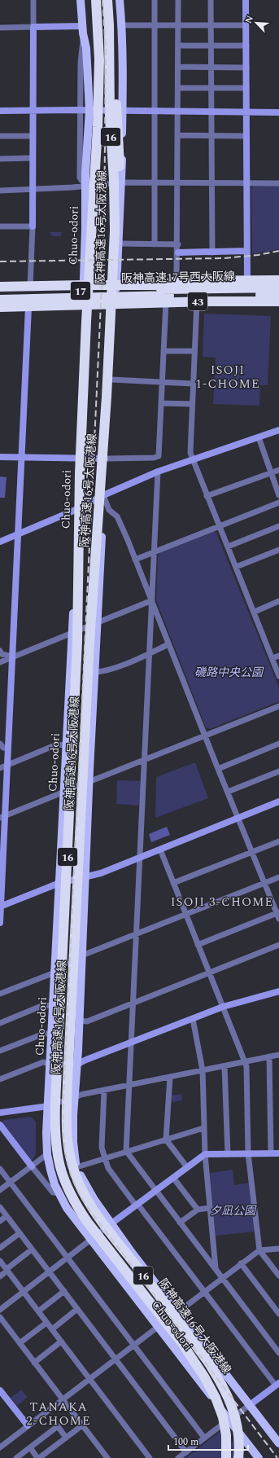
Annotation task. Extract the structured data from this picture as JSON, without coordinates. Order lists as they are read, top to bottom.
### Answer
{
  "streets": {
    "highway": [
      "16",
      "阪神高速16号大阪港線",
      "阪神高速17号西大阪線",
      "17",
      "43"
    ],
    "main road": ["Chuo-odori"]
  },
  "crossings": [
    ["Chuo-odori", "43"]
  ],
  "districts": ["ISOJI 1-CHOME", "ISOJI 3-CHOME", "TANAKA 2-CHOME"],
  "parks": ["磯路中央公園", "夕凪公園"],
  "scale_bar": "100 m",
  "north": "top left"
}
